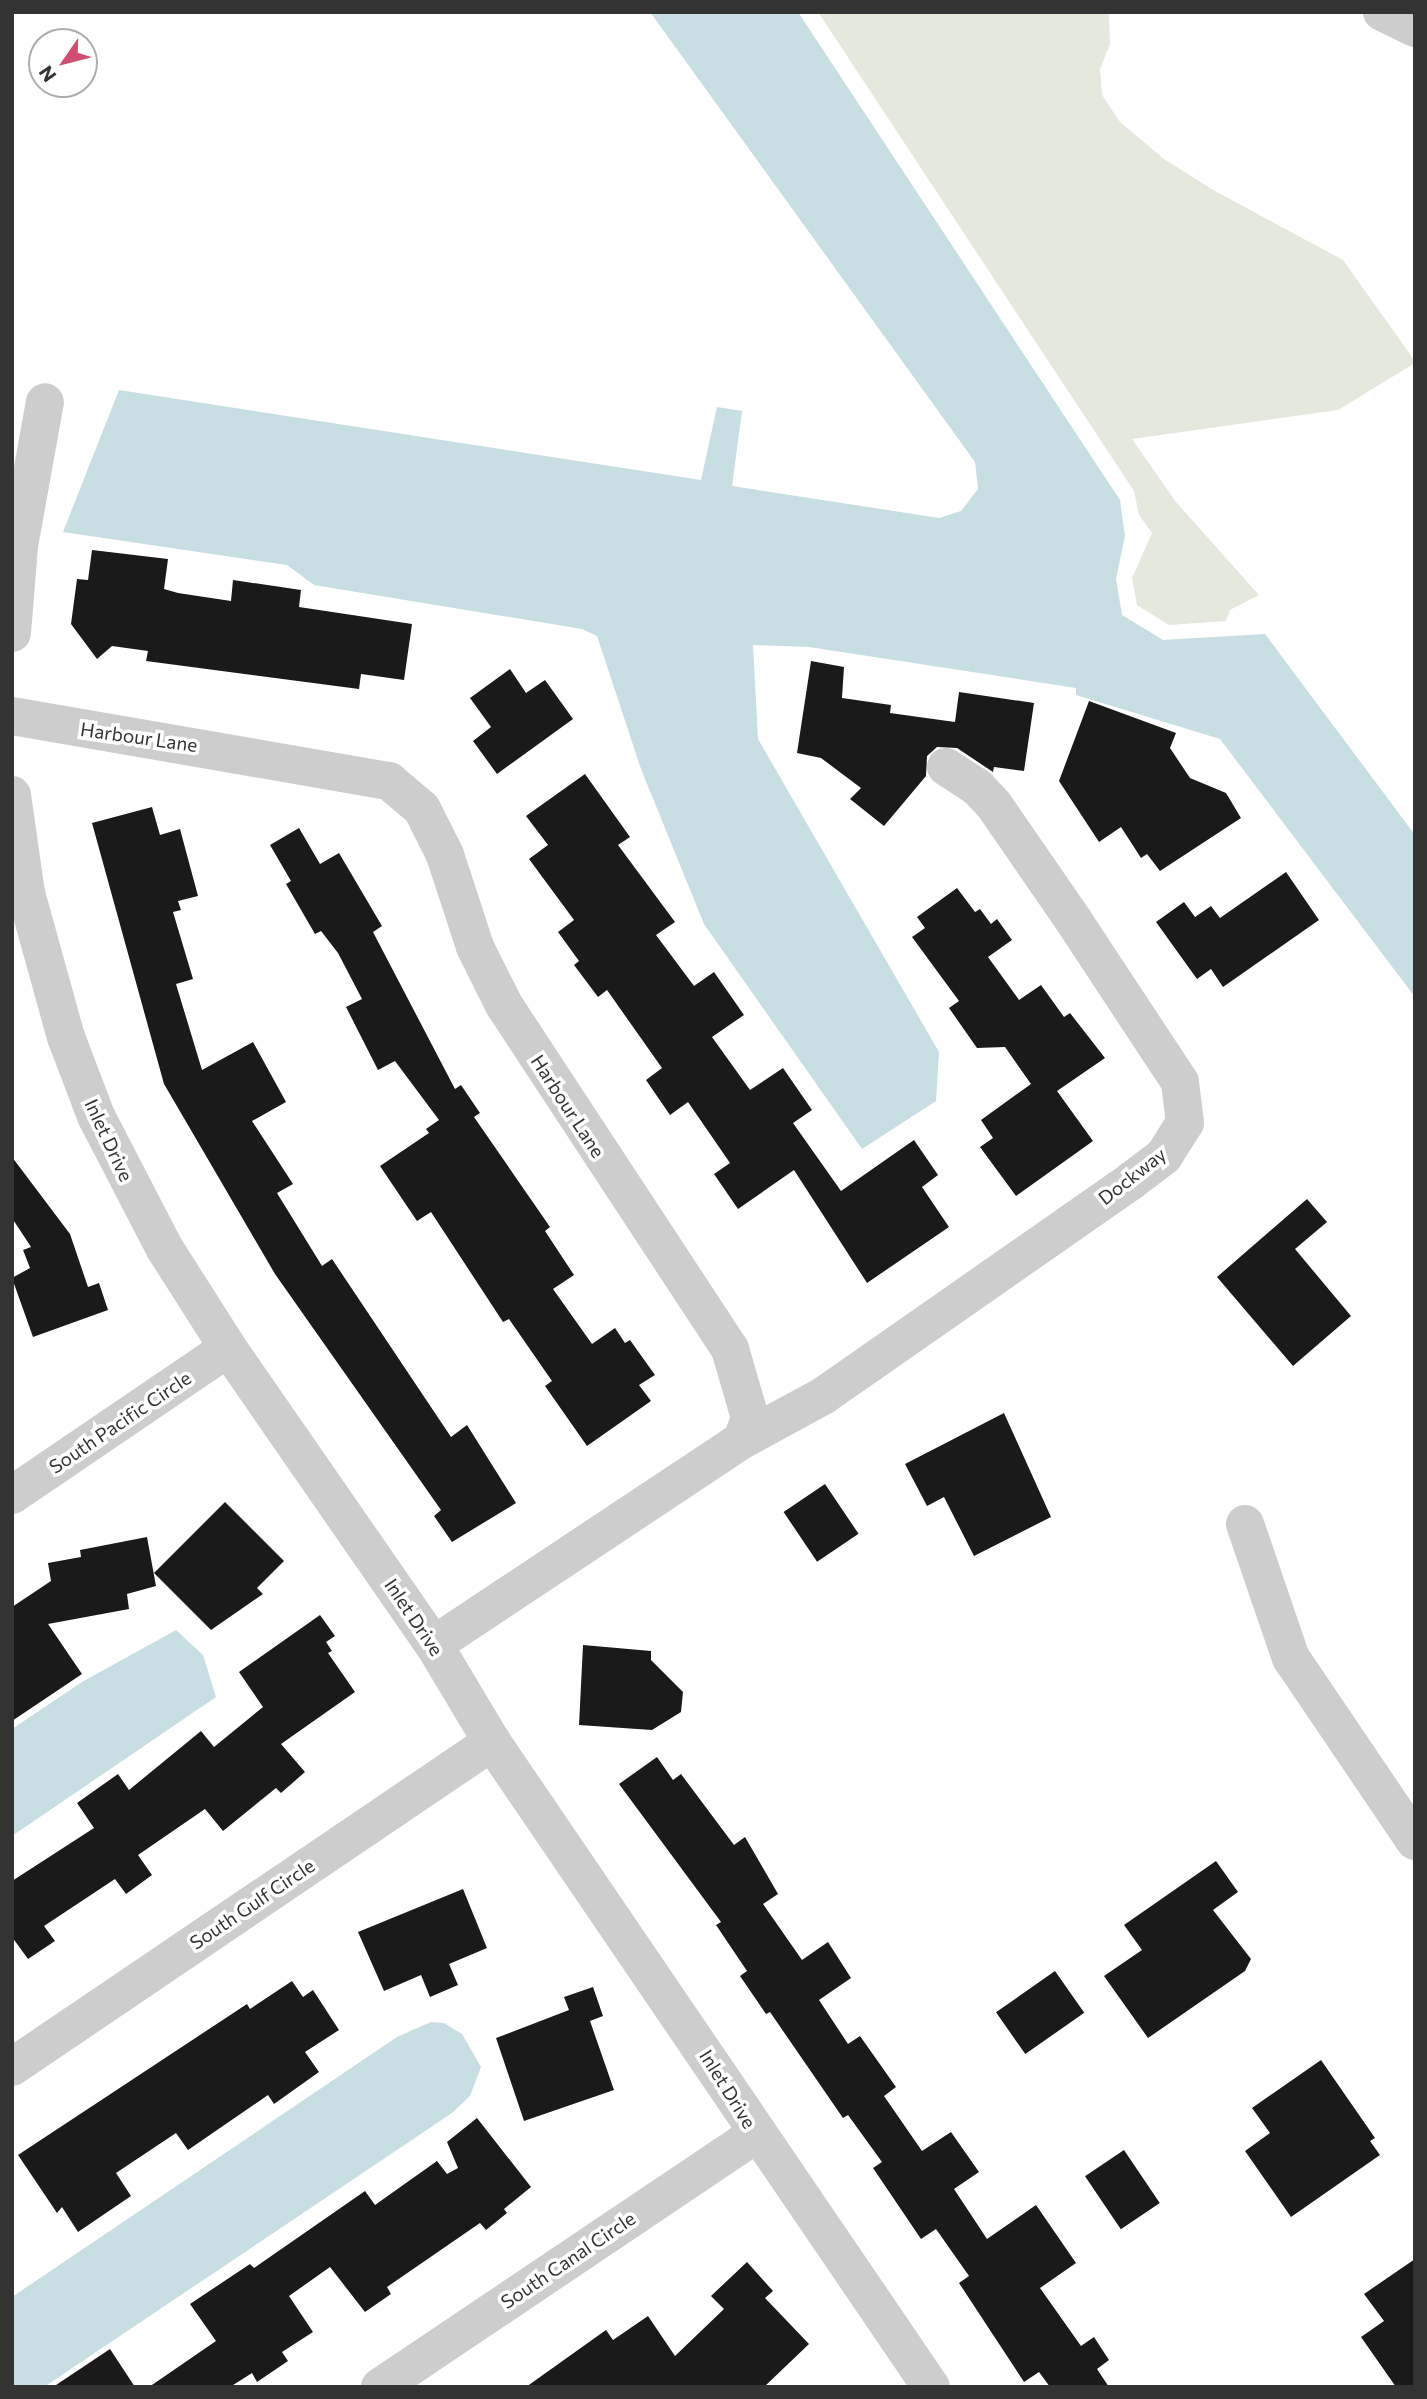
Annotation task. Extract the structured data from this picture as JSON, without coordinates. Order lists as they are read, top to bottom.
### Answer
{
  "streets": {
    "street": [
      "Harbour Lane",
      "Inlet Drive",
      "Dockway",
      "South Pacific Circle",
      "South Gulf Circle",
      "South Canal Circle"
    ]
  },
  "crossings": [
    ["Harbour Lane", "Dockway"],
    ["Inlet Drive", "South Pacific Circle"],
    ["Inlet Drive", "South Gulf Circle"],
    ["Inlet Drive", "South Canal Circle"]
  ],
  "north": "bottom left"
}
